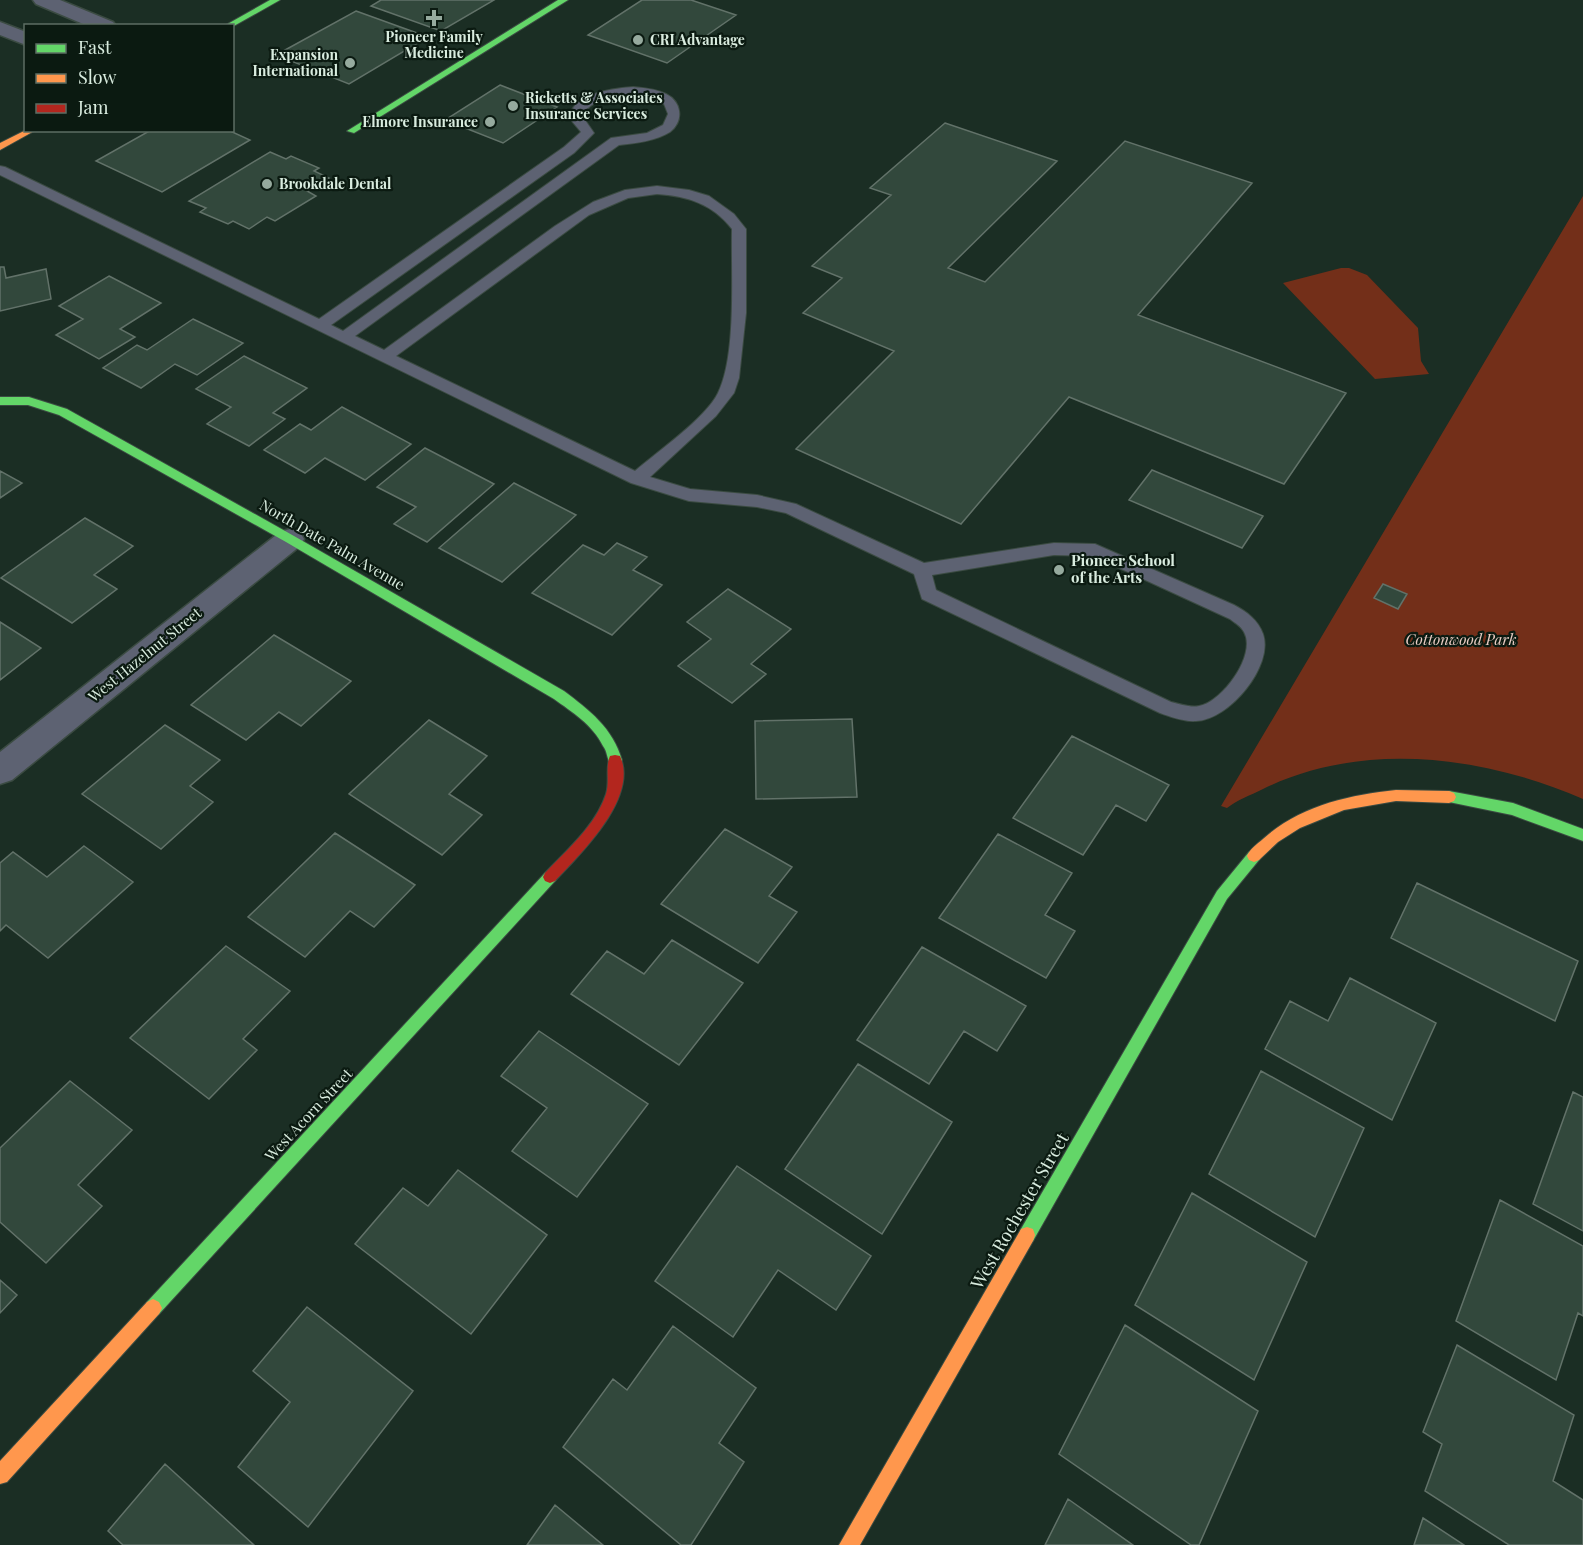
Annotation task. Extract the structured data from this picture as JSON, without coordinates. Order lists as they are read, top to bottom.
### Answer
{
  "streets": {
    "street": [
      "North Date Palm Avenue",
      "West Hazelnut Street",
      "West Acorn Street",
      "West Rochester Street"
    ]
  },
  "crossings": [
    ["North Date Palm Avenue", "West Hazelnut Street"],
    ["North Date Palm Avenue", "West Acorn Street"]
  ],
  "parks": ["Cottonwood Park"],
  "places": {
    "health": ["Pioneer Family Medicine"],
    "other": [
      "CRI Advantage",
      "Expansion International",
      "Ricketts & Associates Insurance Services",
      "Elmore Insurance",
      "Brookdale Dental",
      "Pioneer School of the Arts"
    ]
  },
  "legend": ["Fast", "Slow", "Jam"]
}
